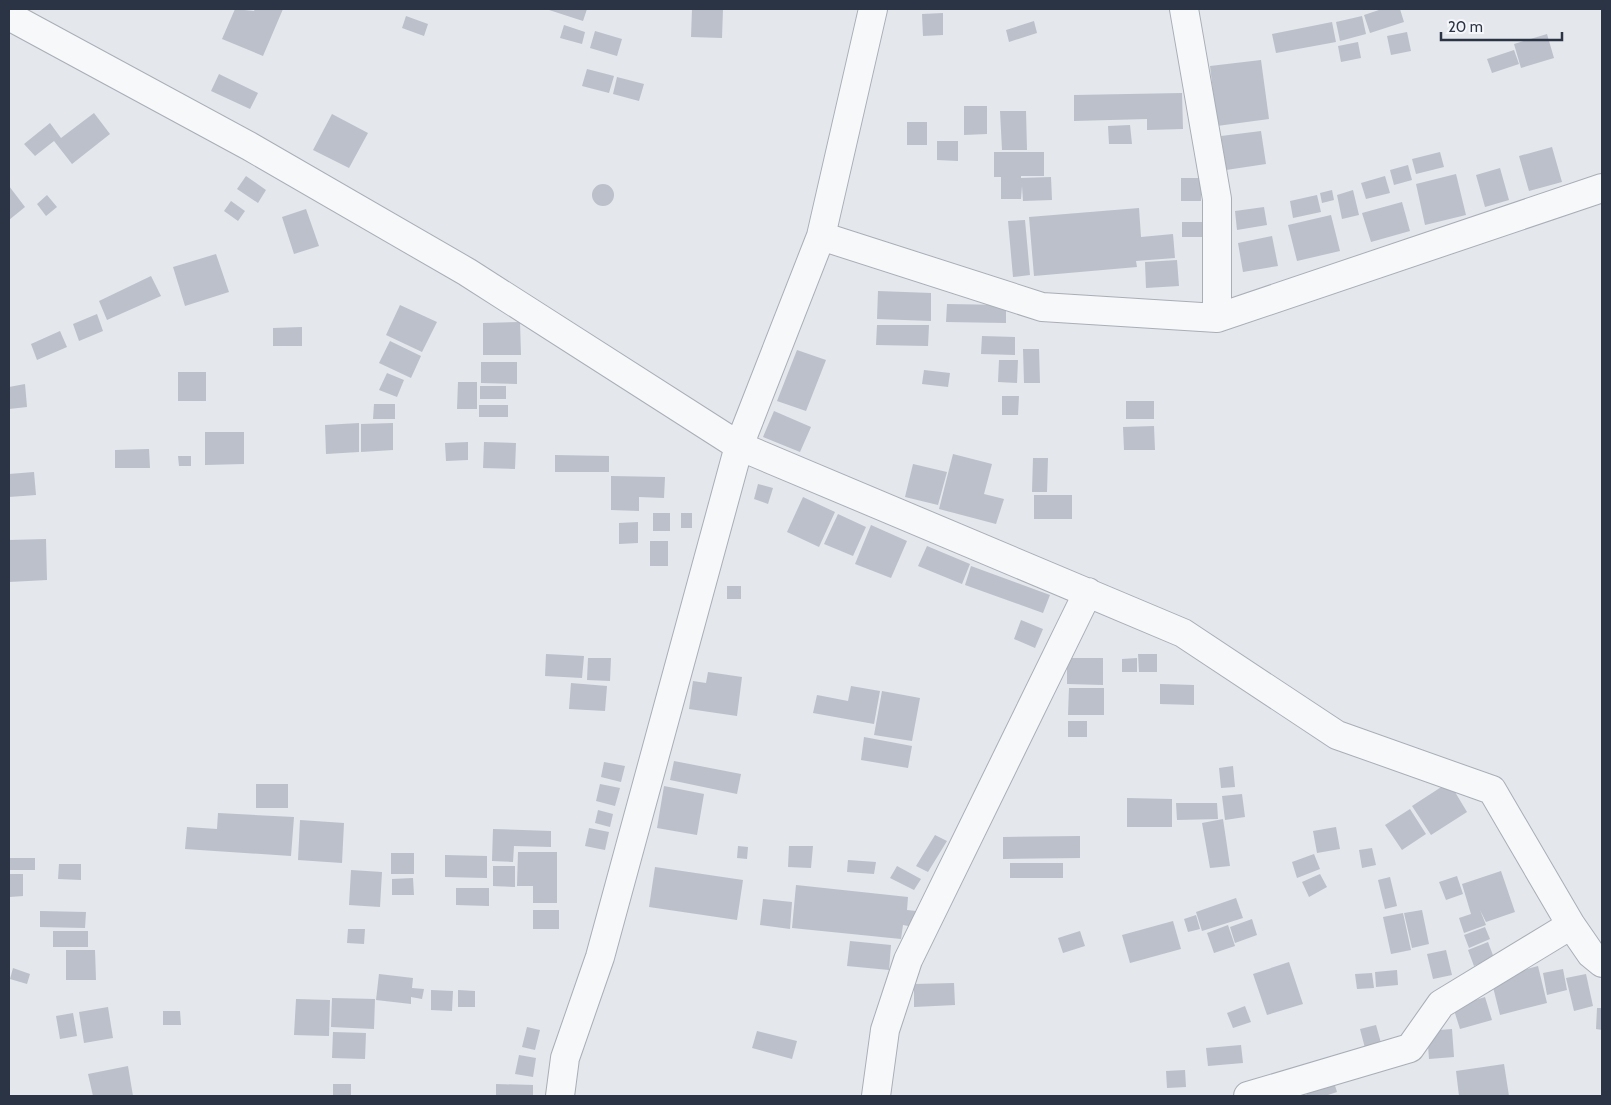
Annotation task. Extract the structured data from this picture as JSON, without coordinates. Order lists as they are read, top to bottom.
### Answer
{
  "scale_bar": "20 m"
}
